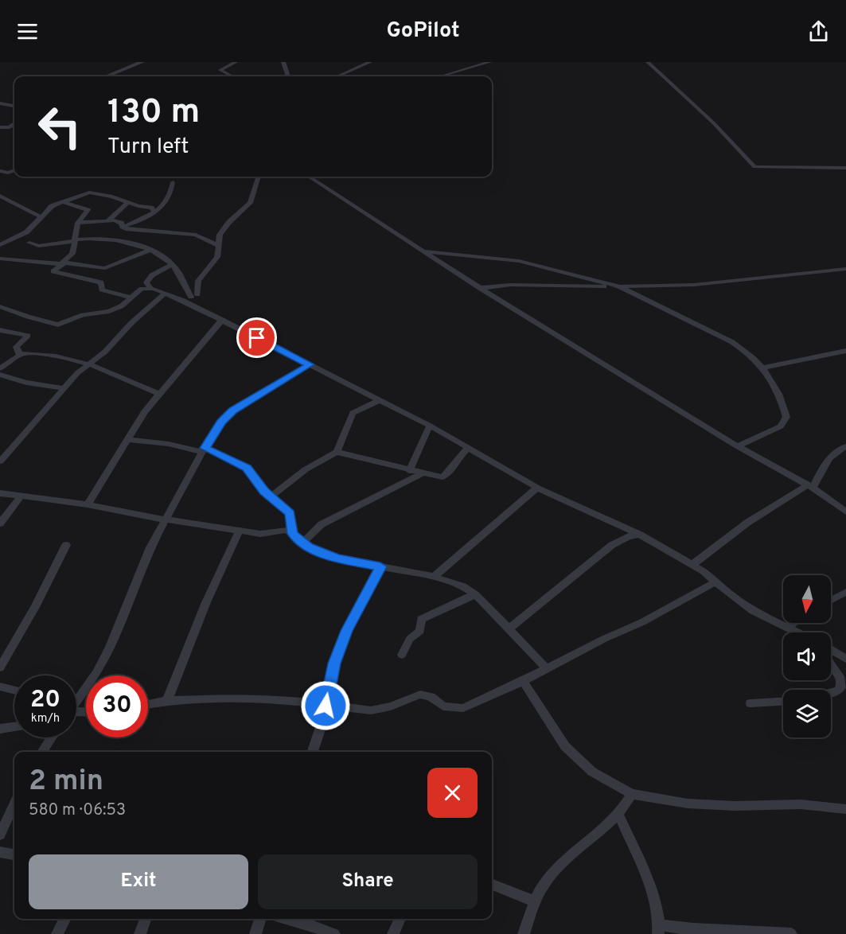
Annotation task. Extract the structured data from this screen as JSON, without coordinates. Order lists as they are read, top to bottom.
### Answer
{
  "north": "bottom",
  "page": {
    "header": "GoPilot",
    "turn": ["130 m", "Turn left"],
    "speed": "20 km/h",
    "limit": "30",
    "heading": ["2 min", "580 m · 06:53"],
    "buttons": ["Exit", "Share"]
  }
}
